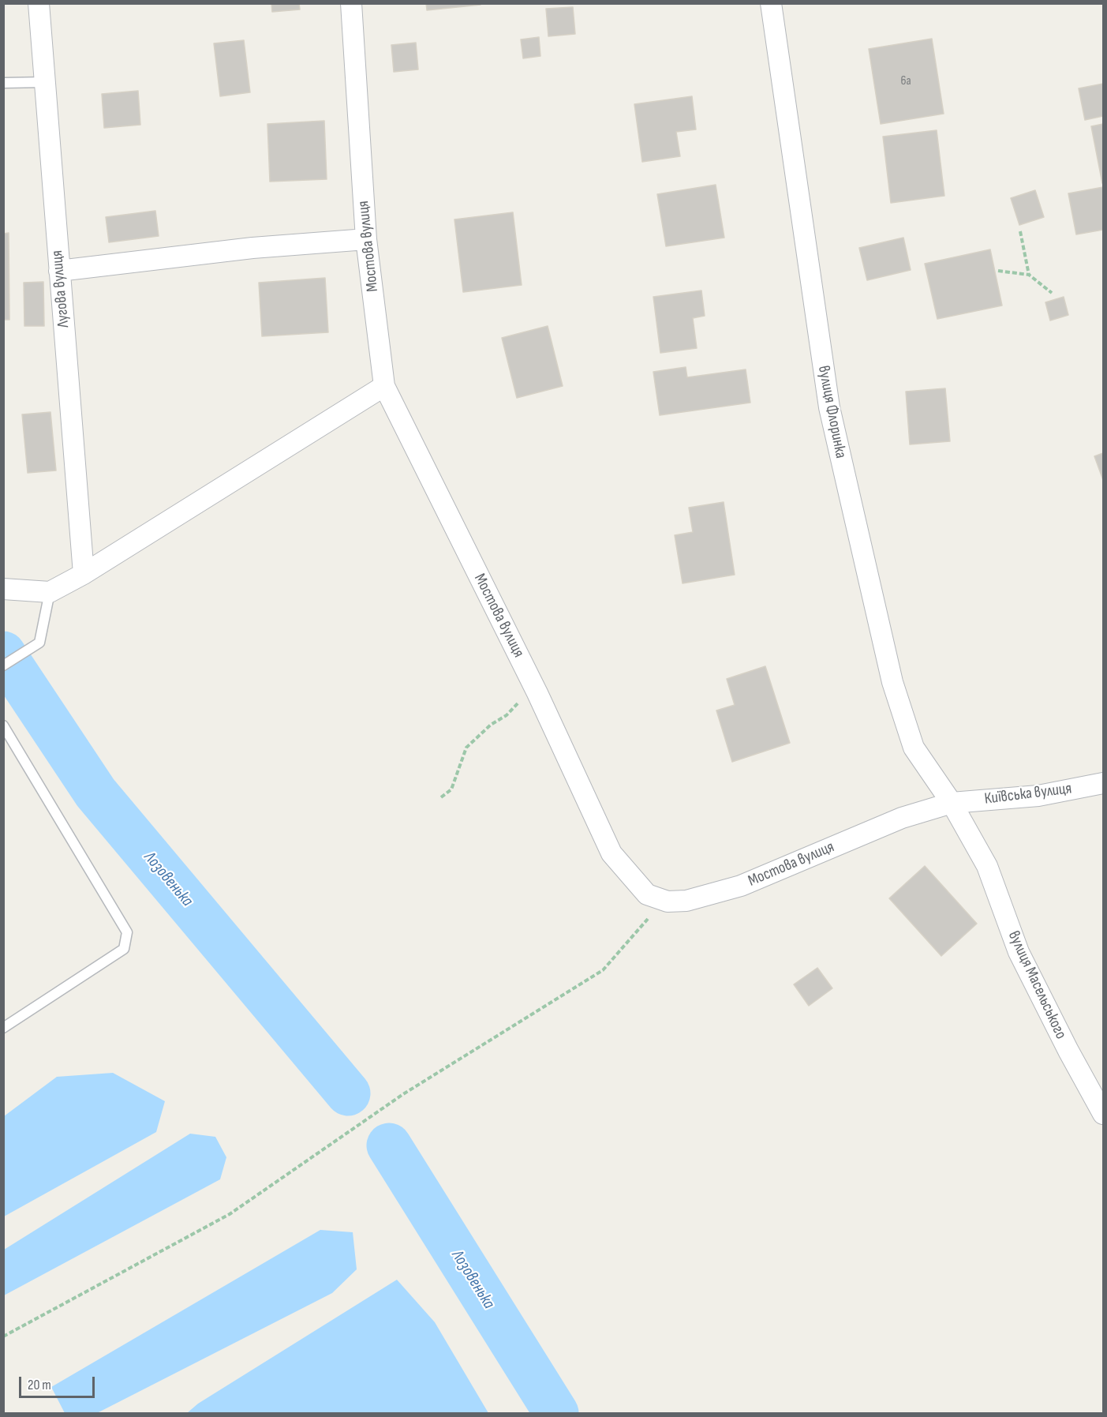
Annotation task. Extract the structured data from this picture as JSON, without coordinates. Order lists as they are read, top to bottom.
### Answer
{
  "streets": {
    "street": [
      "Мостова вулиця",
      "Лугова вулиця",
      "вулиця Флоринка",
      "Київська вулиця",
      "вулиця Масельського"
    ]
  },
  "crossings": [
    ["Мостова вулиця", "вулиця Флоринка"],
    ["Мостова вулиця", "Київська вулиця"],
    ["Мостова вулиця", "вулиця Масельського"],
    ["вулиця Флоринка", "Київська вулиця"],
    ["вулиця Флоринка", "вулиця Масельського"],
    ["Київська вулиця", "вулиця Масельського"]
  ],
  "water": ["Лозовенька"],
  "house_numbers": ["6а"],
  "scale_bar": "20 m"
}
